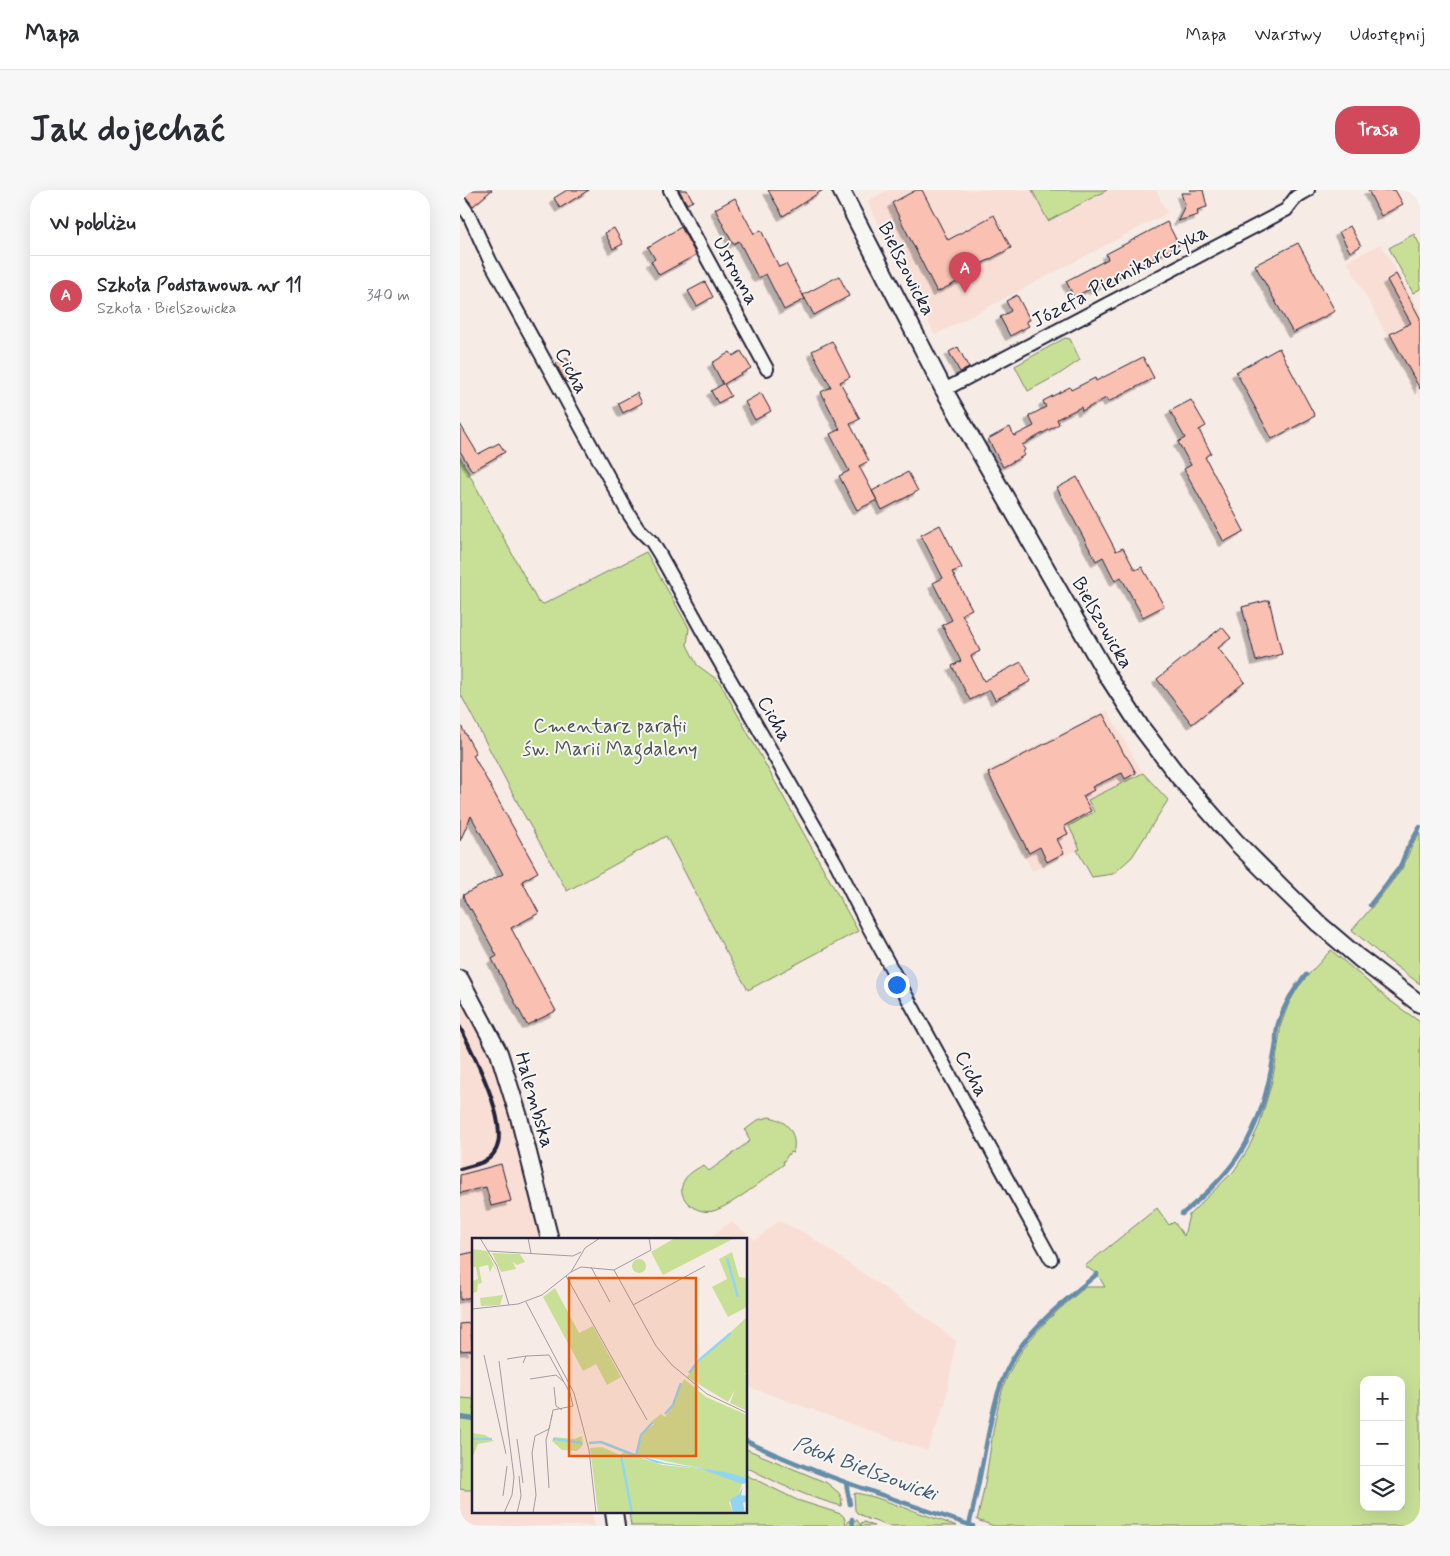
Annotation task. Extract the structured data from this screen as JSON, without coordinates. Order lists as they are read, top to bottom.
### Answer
{
  "streets": {
    "street": [
      "Bielszowicka",
      "Ustronna",
      "Józefa Piernikarczyka",
      "Cicha",
      "Halembska"
    ]
  },
  "crossings": [
    ["Bielszowicka", "Józefa Piernikarczyka"]
  ],
  "water": ["Potok Bielszowicki"],
  "parks": ["Cmentarz parafii św. Marii Magdaleny"],
  "page": {
    "header": "Mapa",
    "nav": ["Mapa", "Warstwy", "Udostępnij"],
    "buttons": "Trasa",
    "title": "Jak dojechać",
    "heading": "W pobliżu",
    "pins": "A",
    "list": [
      {
        "mark": "A",
        "name": "Szkoła Podstawowa nr 11",
        "note": "Szkoła · Bielszowicka",
        "value": "340 m"
      }
    ],
    "map_buttons": ["+", "−"]
  }
}
